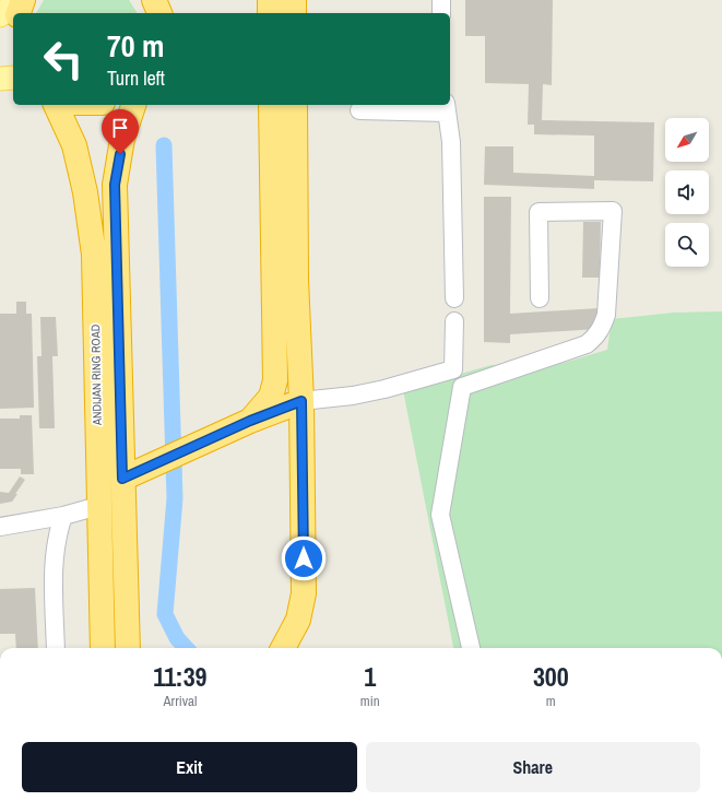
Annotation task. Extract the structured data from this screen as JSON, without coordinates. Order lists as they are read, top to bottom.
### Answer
{
  "streets": {
    "highway": ["ANDIJAN RING ROAD"]
  },
  "north": "bottom left",
  "page": {
    "turn": ["70 m", "Turn left"],
    "eta": [
      "11:39",
      "Arrival",
      "1",
      "min",
      "300",
      "m"
    ],
    "buttons": ["Exit", "Share"]
  }
}
